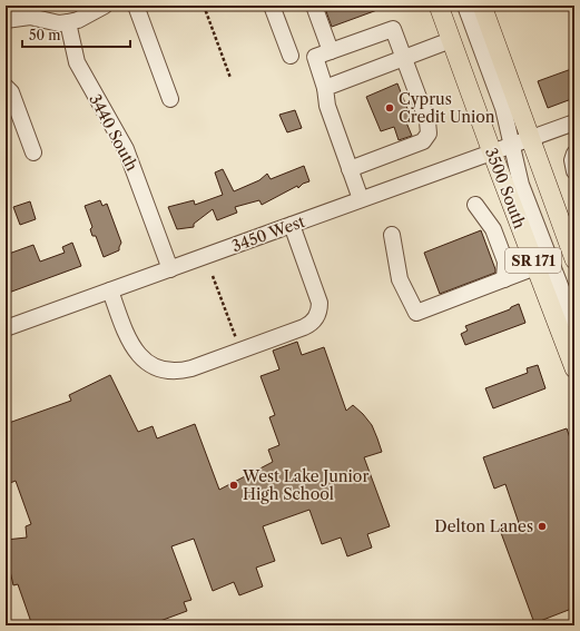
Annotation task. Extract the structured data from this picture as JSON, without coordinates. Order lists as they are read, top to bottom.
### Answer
{
  "streets": {
    "main road": ["3500 South", "SR 171"],
    "street": ["3440 South", "3450 West"]
  },
  "crossings": [
    ["3440 South", "3450 West"],
    ["3500 South", "3450 West"],
    ["3450 West", "SR 171"]
  ],
  "places": ["Cyprus Credit Union", "West Lake Junior High School", "Delton Lanes"],
  "scale_bar": "50 m"
}
